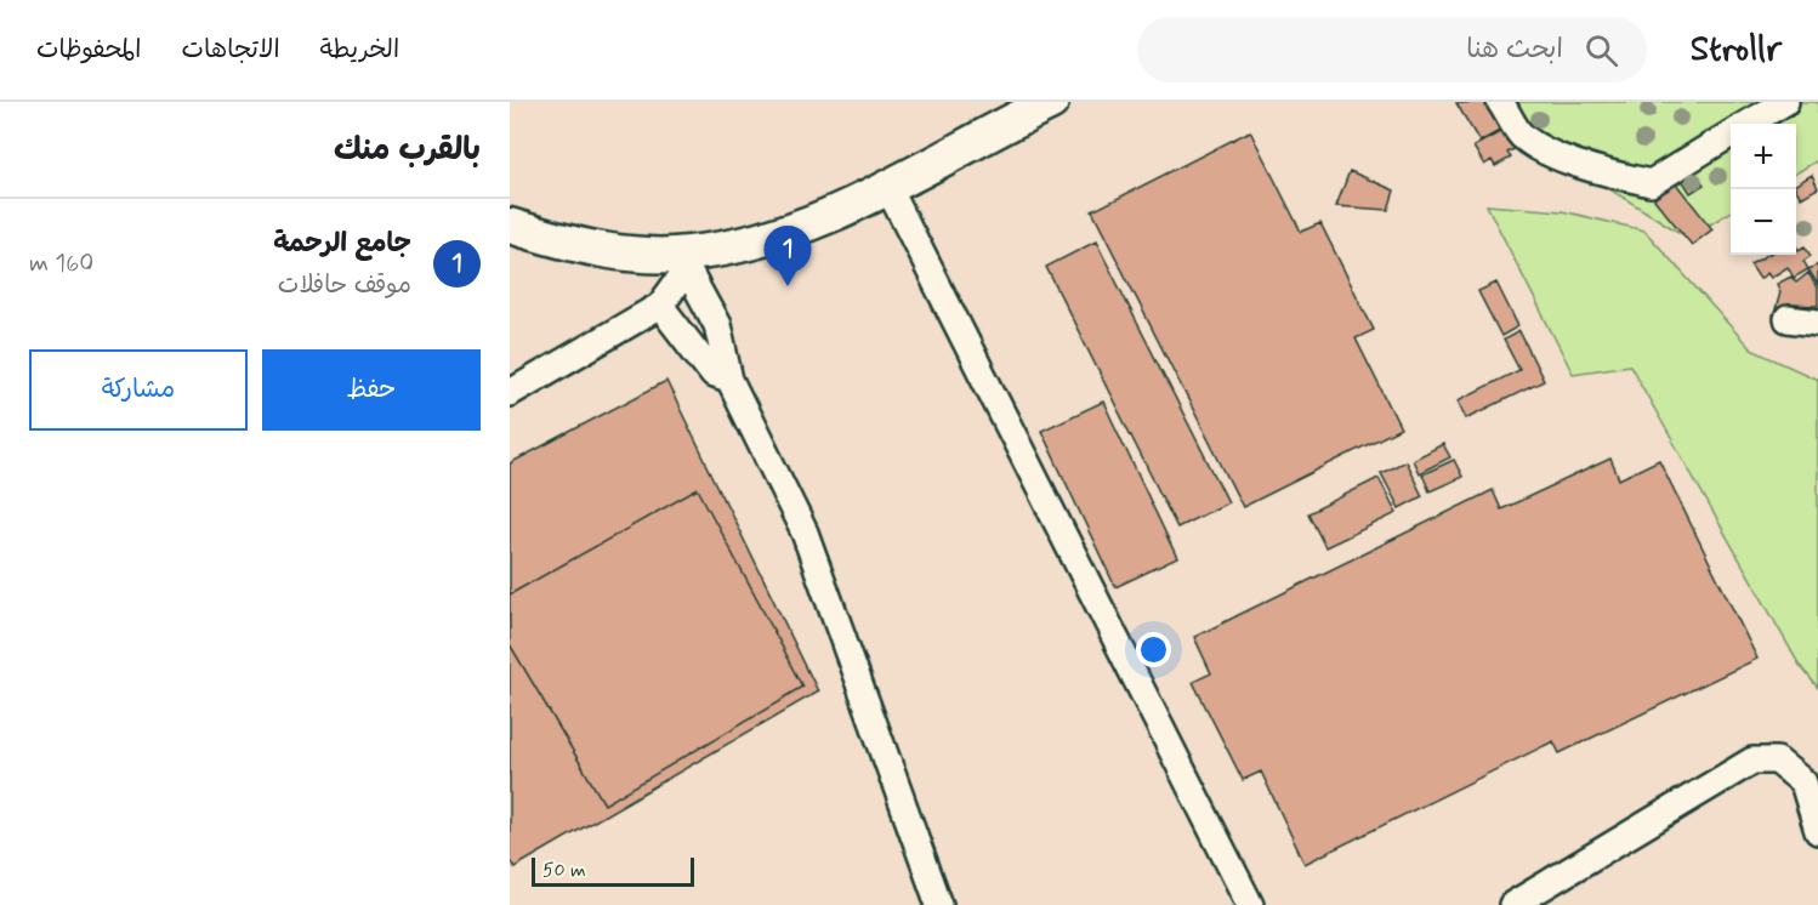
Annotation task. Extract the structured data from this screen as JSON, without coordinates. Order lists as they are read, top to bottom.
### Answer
{
  "scale_bar": "50 m",
  "page": {
    "header": "Strollr",
    "search": "ابحث هنا",
    "nav": ["الخريطة", "الاتجاهات", "المحفوظات"],
    "heading": "بالقرب منك",
    "map_buttons": ["+", "−"],
    "list": [
      {
        "mark": "1",
        "name": "جامع الرحمة",
        "note": "موقف حافلات",
        "value": "160 m"
      }
    ],
    "pins": "1",
    "buttons": ["حفظ", "مشاركة"],
    "scale": "50 m"
  }
}
